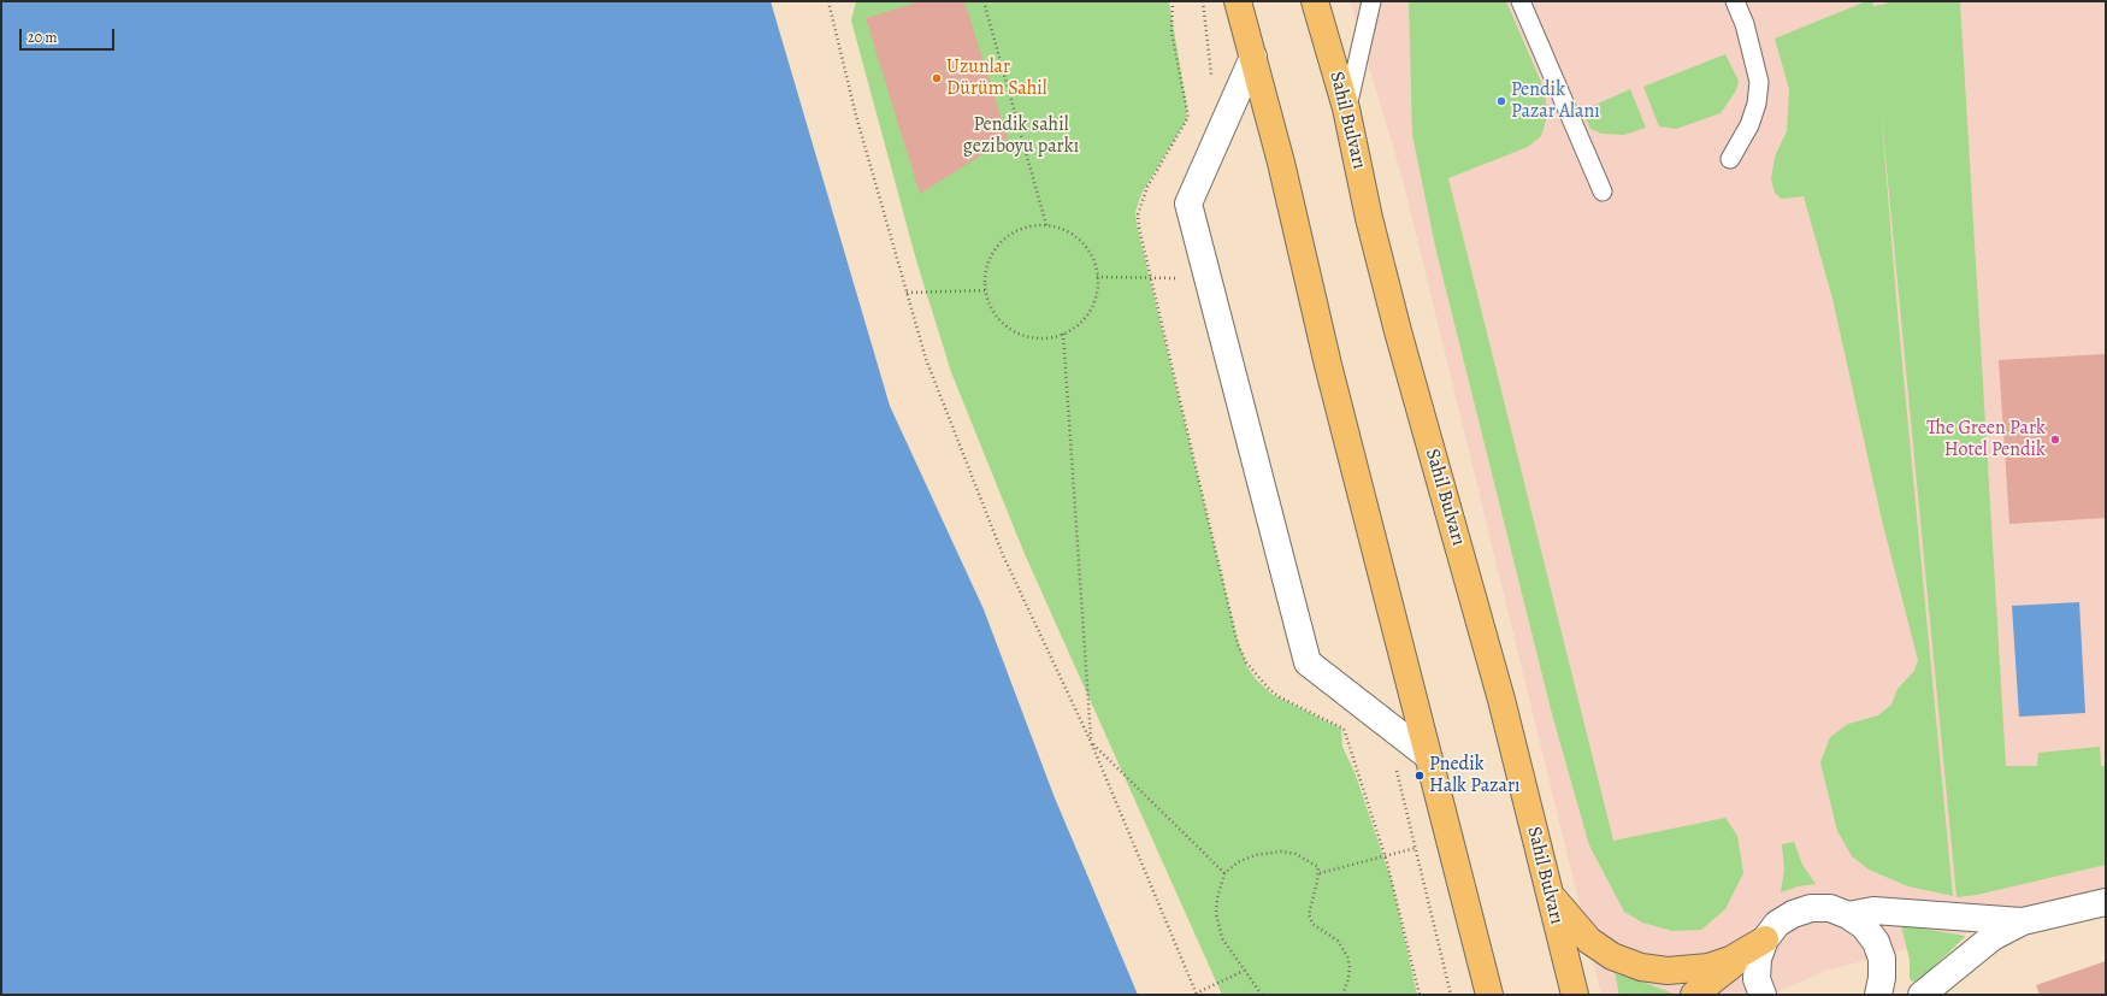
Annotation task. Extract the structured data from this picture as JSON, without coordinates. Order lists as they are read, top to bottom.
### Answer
{
  "streets": {
    "highway": ["Sahil Bulvarı"]
  },
  "parks": ["Pendik sahil geziboyu parkı"],
  "places": [
    "Uzunlar Dürüm Sahil",
    "Pendik Pazar Alanı",
    "The Green Park Hotel Pendik",
    "Pnedik Halk Pazarı"
  ],
  "scale_bar": "20 m"
}
